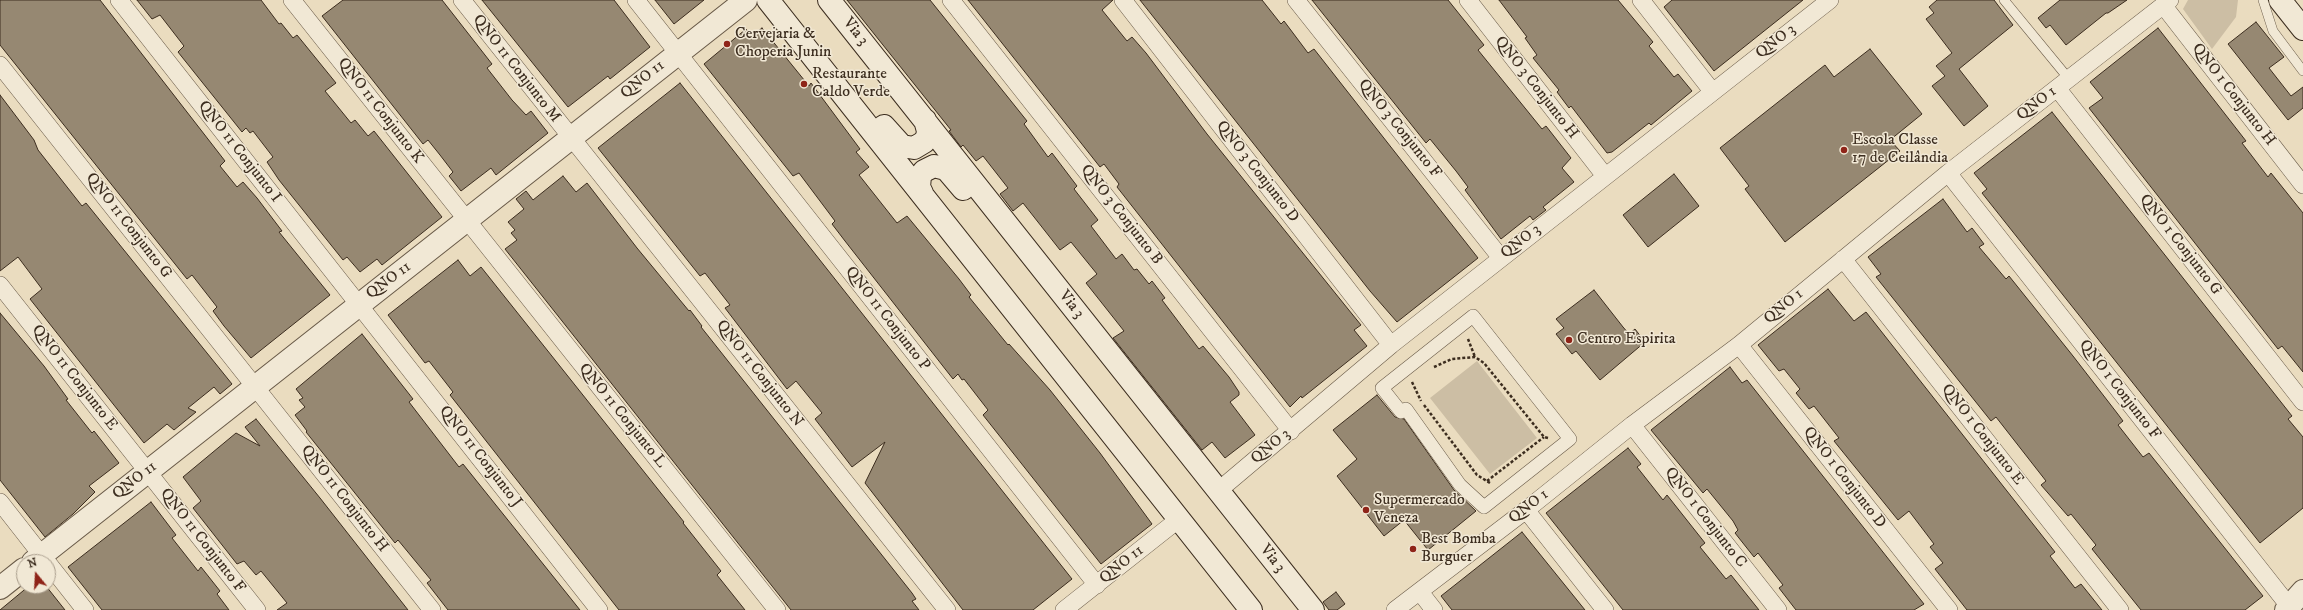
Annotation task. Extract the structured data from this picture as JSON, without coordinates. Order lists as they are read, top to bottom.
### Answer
{
  "streets": {
    "main road": ["Via 3", "QNO 11"],
    "street": [
      "QNO 3",
      "QNO 11 Conjunto M",
      "QNO 3 Conjunto H",
      "QNO 1 Conjunto H",
      "QNO 1",
      "QNO 11 Conjunto K",
      "QNO 3 Conjunto F",
      "QNO 11 Conjunto I",
      "QNO 3 Conjunto D",
      "QNO 3 Conjunto B",
      "QNO 11 Conjunto G",
      "QNO 1 Conjunto G",
      "QNO 11 Conjunto P",
      "QNO 11 Conjunto N",
      "QNO 11 Conjunto E",
      "QNO 1 Conjunto F",
      "QNO 11 Conjunto L",
      "QNO 1 Conjunto E",
      "QNO 11 Conjunto J",
      "QNO 1 Conjunto D",
      "QNO 11 Conjunto H",
      "QNO 1 Conjunto C",
      "QNO 11 Conjunto F"
    ]
  },
  "crossings": [
    ["Via 3", "QNO 3"],
    ["QNO 3", "QNO 3 Conjunto H"],
    ["QNO 3", "QNO 3 Conjunto F"],
    ["QNO 3", "QNO 3 Conjunto D"],
    ["QNO 3", "QNO 3 Conjunto B"],
    ["QNO 11 Conjunto M", "QNO 11"],
    ["QNO 11 Conjunto M", "QNO 11 Conjunto N"],
    ["QNO 11", "QNO 11 Conjunto K"],
    ["QNO 11", "QNO 11 Conjunto I"],
    ["QNO 11", "QNO 11 Conjunto G"],
    ["QNO 11", "QNO 11 Conjunto P"],
    ["QNO 11", "QNO 11 Conjunto N"],
    ["QNO 11", "QNO 11 Conjunto E"],
    ["QNO 11", "QNO 11 Conjunto L"],
    ["QNO 11", "QNO 11 Conjunto J"],
    ["QNO 11", "QNO 11 Conjunto H"],
    ["QNO 11", "QNO 11 Conjunto F"],
    ["QNO 1 Conjunto H", "QNO 1"],
    ["QNO 1", "QNO 1 Conjunto G"],
    ["QNO 1", "QNO 1 Conjunto F"],
    ["QNO 1", "QNO 1 Conjunto E"],
    ["QNO 1", "QNO 1 Conjunto D"],
    ["QNO 1", "QNO 1 Conjunto C"],
    ["QNO 11 Conjunto K", "QNO 11 Conjunto L"],
    ["QNO 11 Conjunto I", "QNO 11 Conjunto J"],
    ["QNO 11 Conjunto G", "QNO 11 Conjunto H"],
    ["QNO 11 Conjunto E", "QNO 11 Conjunto F"]
  ],
  "places": [
    "Cervejaria & Choperia Junin",
    "Restaurante Caldo Verde",
    "Escola Classe 17 de Ceilândia",
    "Centro Espirita",
    "Supermercado Veneza",
    "Best Bomba Burguer"
  ],
  "north": "top"
}
